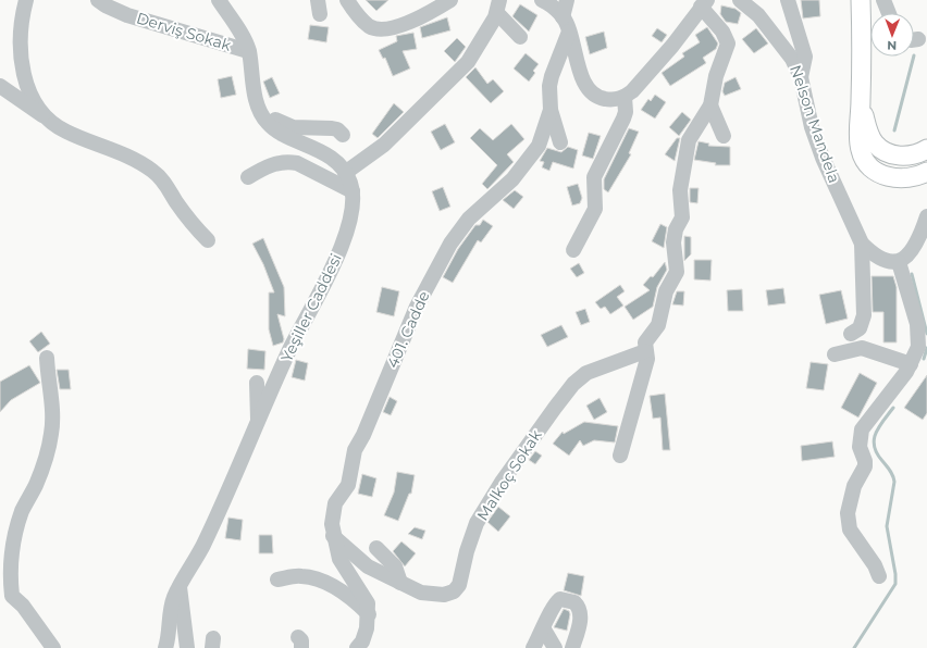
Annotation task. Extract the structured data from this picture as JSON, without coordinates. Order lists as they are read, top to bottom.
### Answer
{
  "streets": {
    "street": [
      "Derviş Sokak",
      "Nelson Mandela",
      "Yeşiller Caddesi",
      "401. Cadde",
      "Malkoç Sokak"
    ]
  },
  "crossings": [
    ["Derviş Sokak", "Yeşiller Caddesi"],
    ["401. Cadde", "Malkoç Sokak"]
  ],
  "north": "bottom"
}
